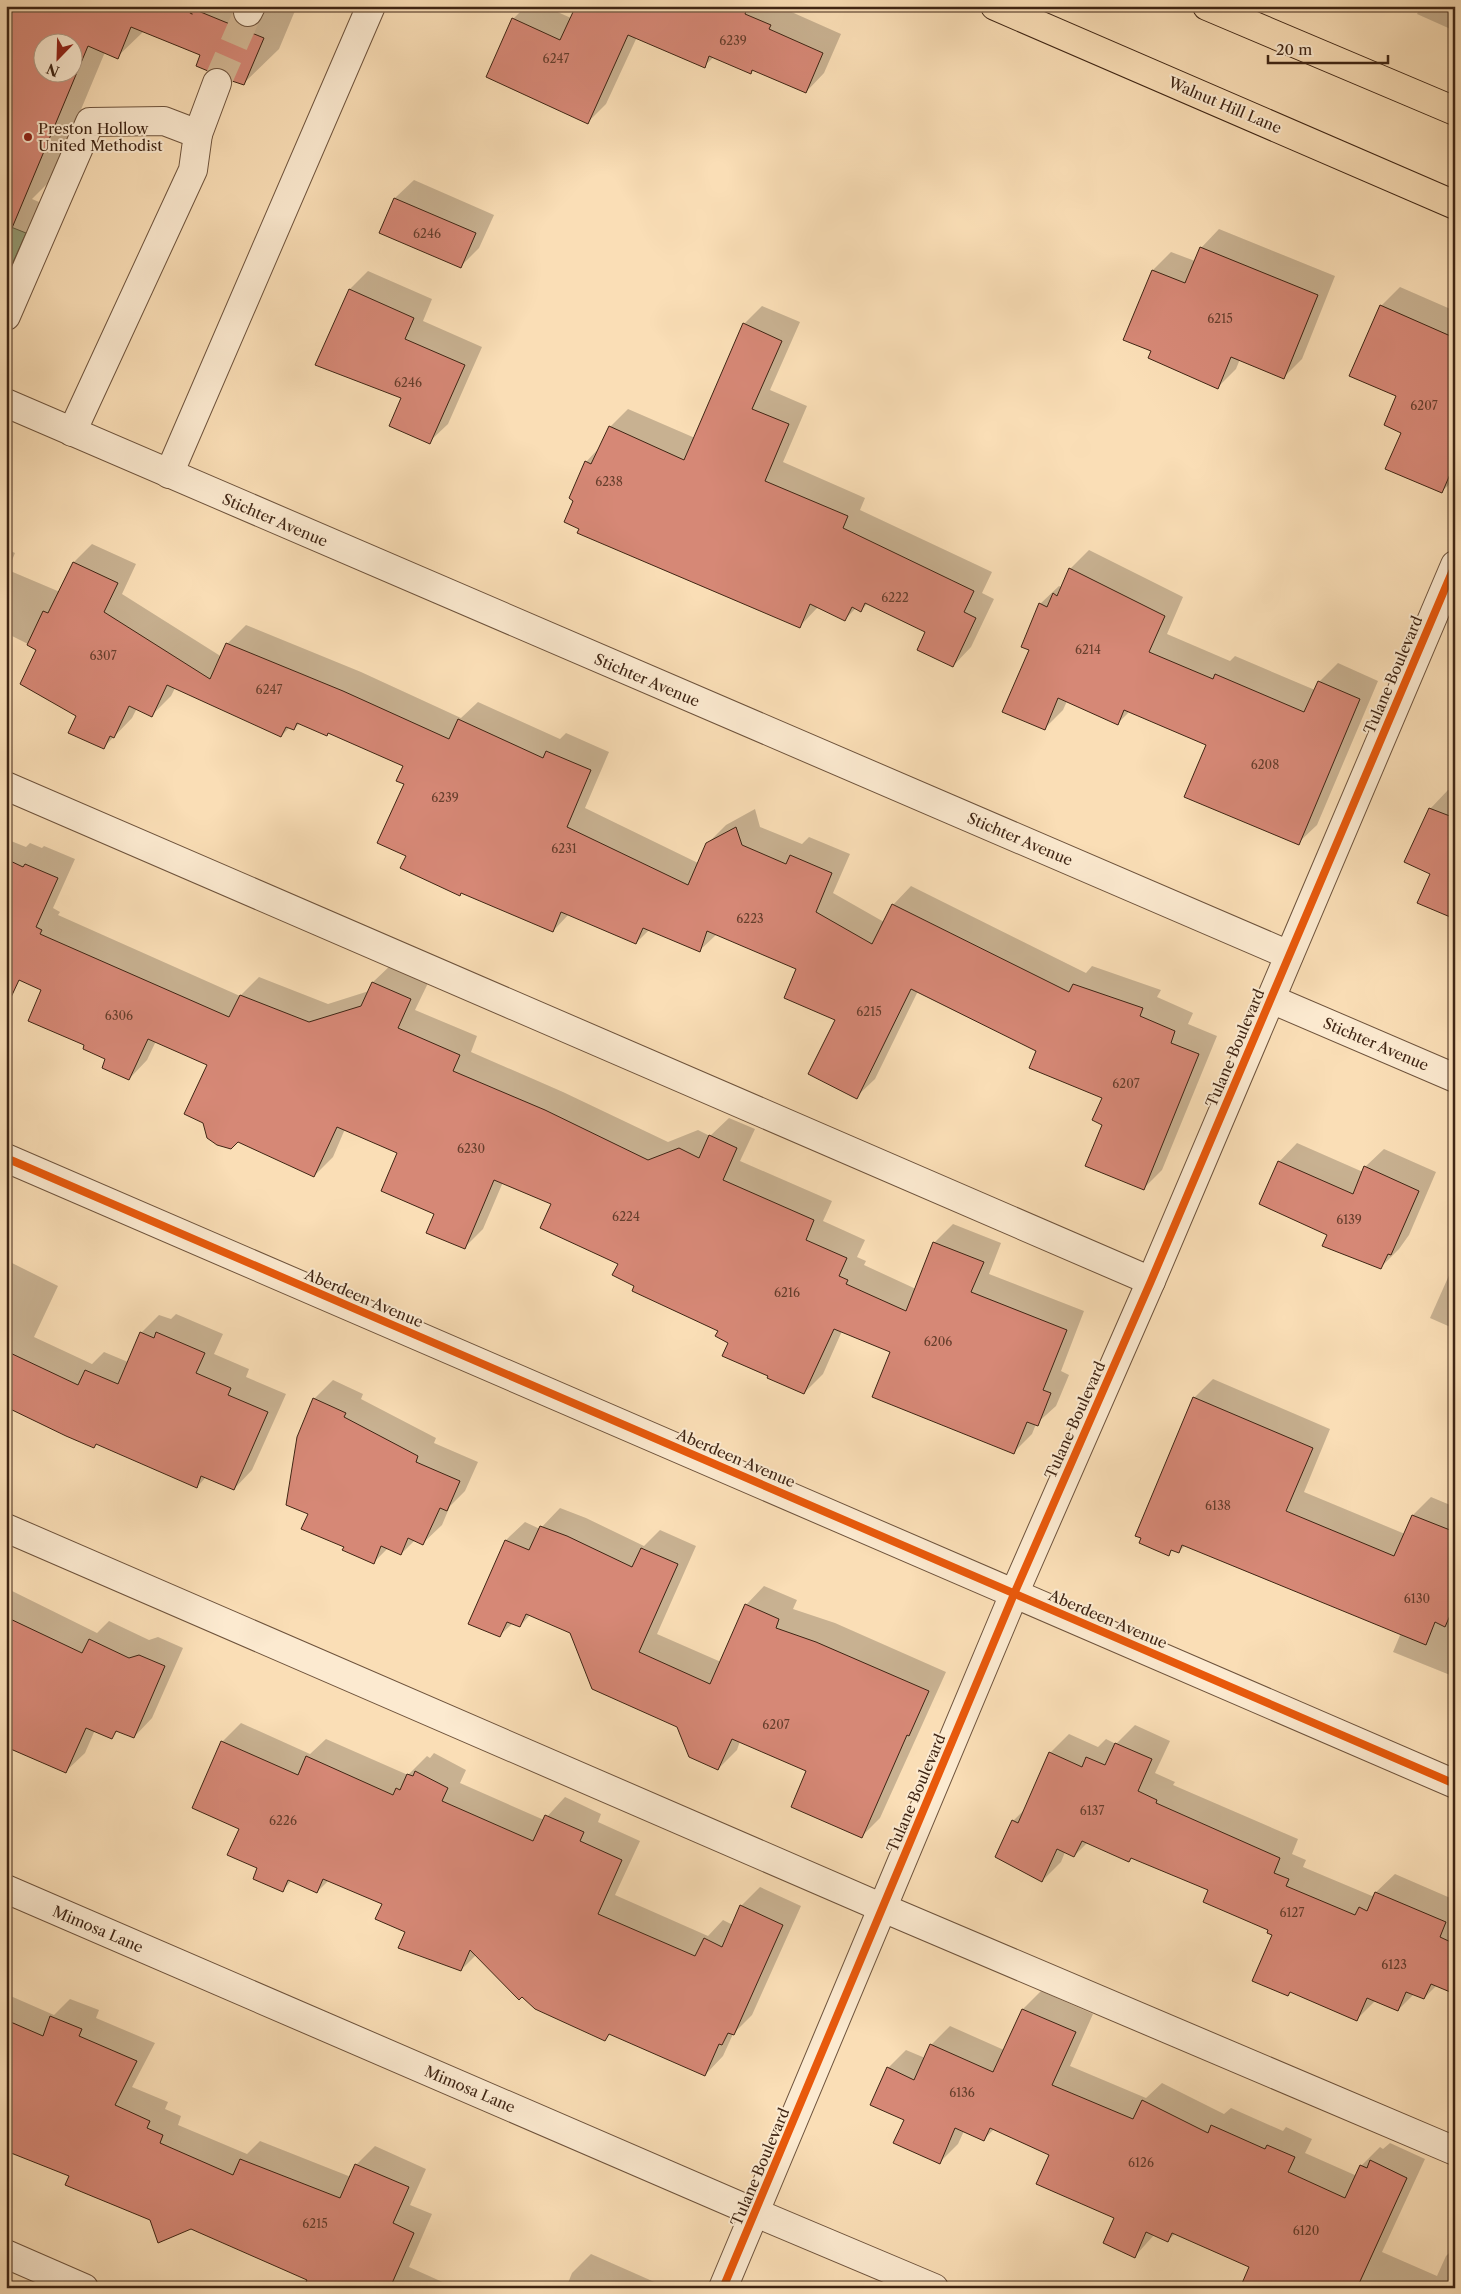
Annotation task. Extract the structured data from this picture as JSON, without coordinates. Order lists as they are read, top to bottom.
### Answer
{
  "streets": {
    "main road": ["Walnut Hill Lane"],
    "street": [
      "Stichter Avenue",
      "Tulane Boulevard",
      "Aberdeen Avenue",
      "Mimosa Lane"
    ]
  },
  "crossings": [
    ["Stichter Avenue", "Tulane Boulevard"],
    ["Tulane Boulevard", "Aberdeen Avenue"],
    ["Tulane Boulevard", "Mimosa Lane"]
  ],
  "places": ["Preston Hollow United Methodist"],
  "house_numbers": [
    "6239",
    "6247",
    "6246",
    "6215",
    "6246",
    "6207",
    "6238",
    "6222",
    "6214",
    "6307",
    "6247",
    "6208",
    "6239",
    "6231",
    "6223",
    "6215",
    "6306",
    "6207",
    "6230",
    "6224",
    "6139",
    "6216",
    "6206",
    "6138",
    "6130",
    "6207",
    "6137",
    "6226",
    "6127",
    "6123",
    "6136",
    "6126",
    "6215",
    "6120"
  ],
  "scale_bar": "20 m",
  "north": "bottom left"
}
